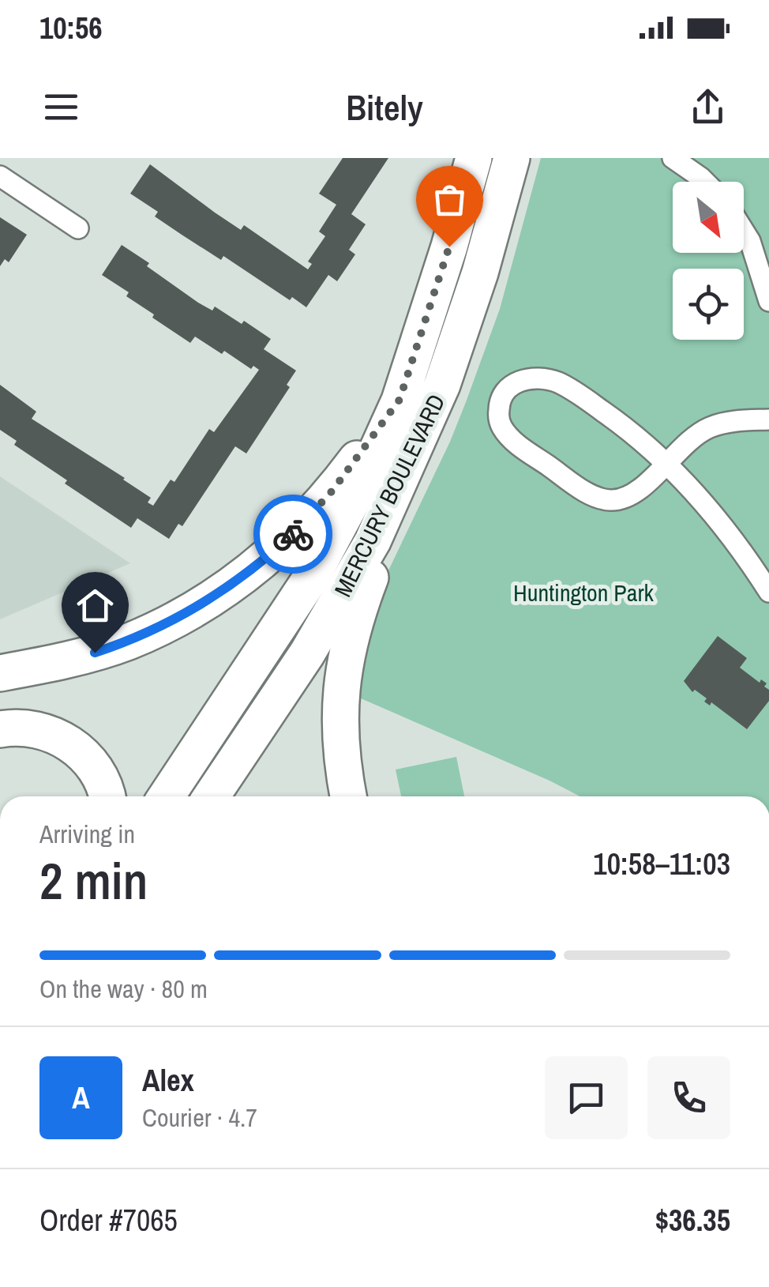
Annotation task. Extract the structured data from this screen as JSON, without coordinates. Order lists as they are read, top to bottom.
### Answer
{
  "streets": {
    "highway": ["MERCURY BOULEVARD"]
  },
  "parks": ["Huntington Park"],
  "north": "bottom right",
  "page": {
    "status": "10:56",
    "header": "Bitely",
    "heading": ["2 min", "Arriving in", "10:58–11:03"],
    "panel": [
      "Alex",
      "Courier · 4.7",
      "Order #7065",
      "$36.35"
    ],
    "bar": "On the way · 80 m",
    "round": "A"
  }
}
